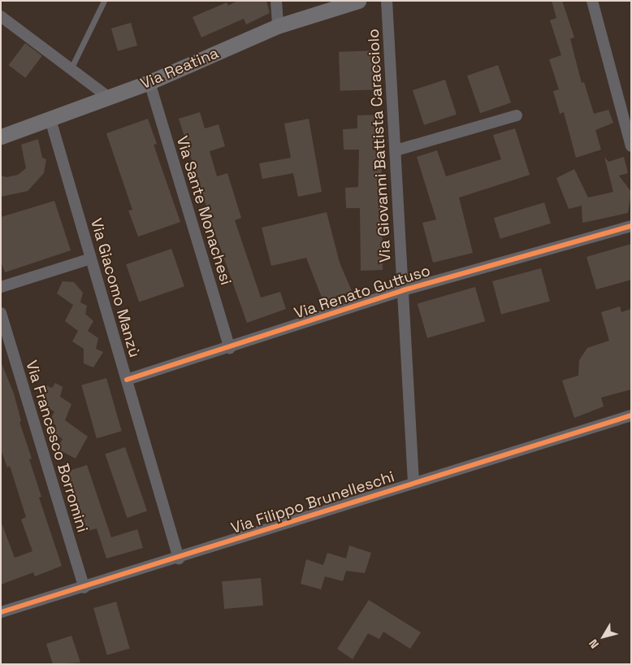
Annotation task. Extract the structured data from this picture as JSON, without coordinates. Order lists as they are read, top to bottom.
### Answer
{
  "streets": {
    "street": [
      "Via Reatina",
      "Via Giovanni Battista Caracciolo",
      "Via Sante Monachesi",
      "Via Giacomo Manzù",
      "Via Renato Guttuso",
      "Via Francesco Borromini",
      "Via Filippo Brunelleschi"
    ]
  },
  "crossings": [
    ["Via Reatina", "Via Sante Monachesi"],
    ["Via Reatina", "Via Giacomo Manzù"],
    ["Via Giovanni Battista Caracciolo", "Via Renato Guttuso"],
    ["Via Giovanni Battista Caracciolo", "Via Filippo Brunelleschi"],
    ["Via Sante Monachesi", "Via Renato Guttuso"],
    ["Via Giacomo Manzù", "Via Renato Guttuso"],
    ["Via Giacomo Manzù", "Via Filippo Brunelleschi"],
    ["Via Francesco Borromini", "Via Filippo Brunelleschi"]
  ],
  "north": "bottom left"
}
